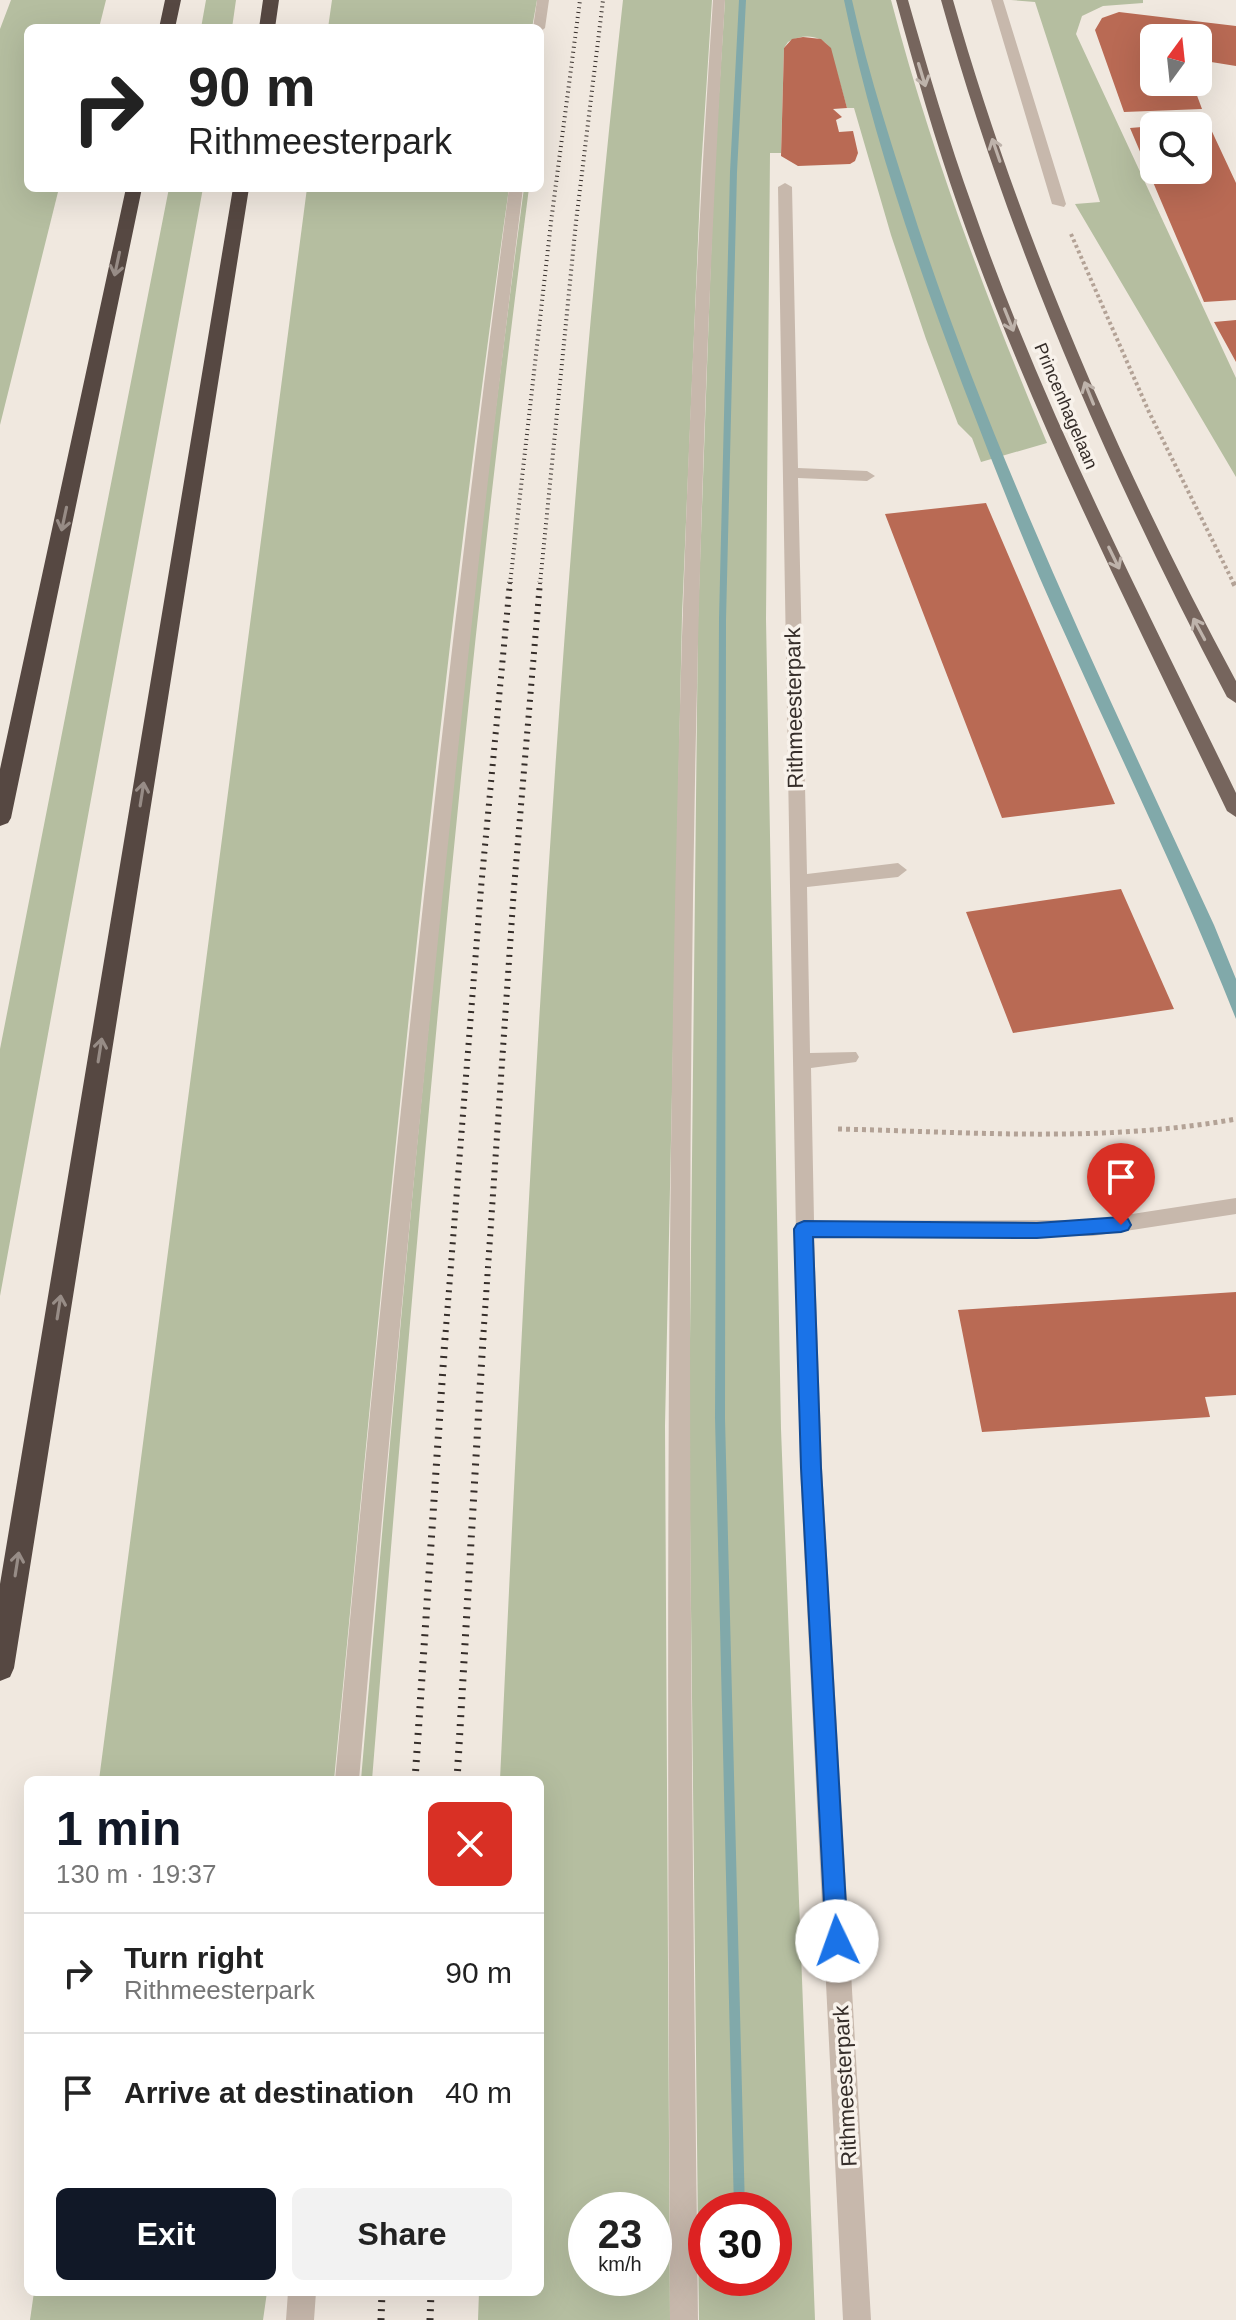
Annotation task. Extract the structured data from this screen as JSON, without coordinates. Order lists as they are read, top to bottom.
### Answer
{
  "streets": {
    "main road": ["Princenhagelaan"],
    "street": ["Rithmeesterpark"]
  },
  "north": "top",
  "page": {
    "turn": ["90 m", "Rithmeesterpark"],
    "heading": ["1 min", "130 m · 19:37"],
    "list": [
      {
        "name": "Turn right",
        "note": "Rithmeesterpark",
        "value": "90 m"
      },
      {
        "name": "Arrive at destination",
        "value": "40 m"
      }
    ],
    "buttons": ["Exit", "Share"],
    "speed": "23 km/h",
    "limit": "30"
  }
}
